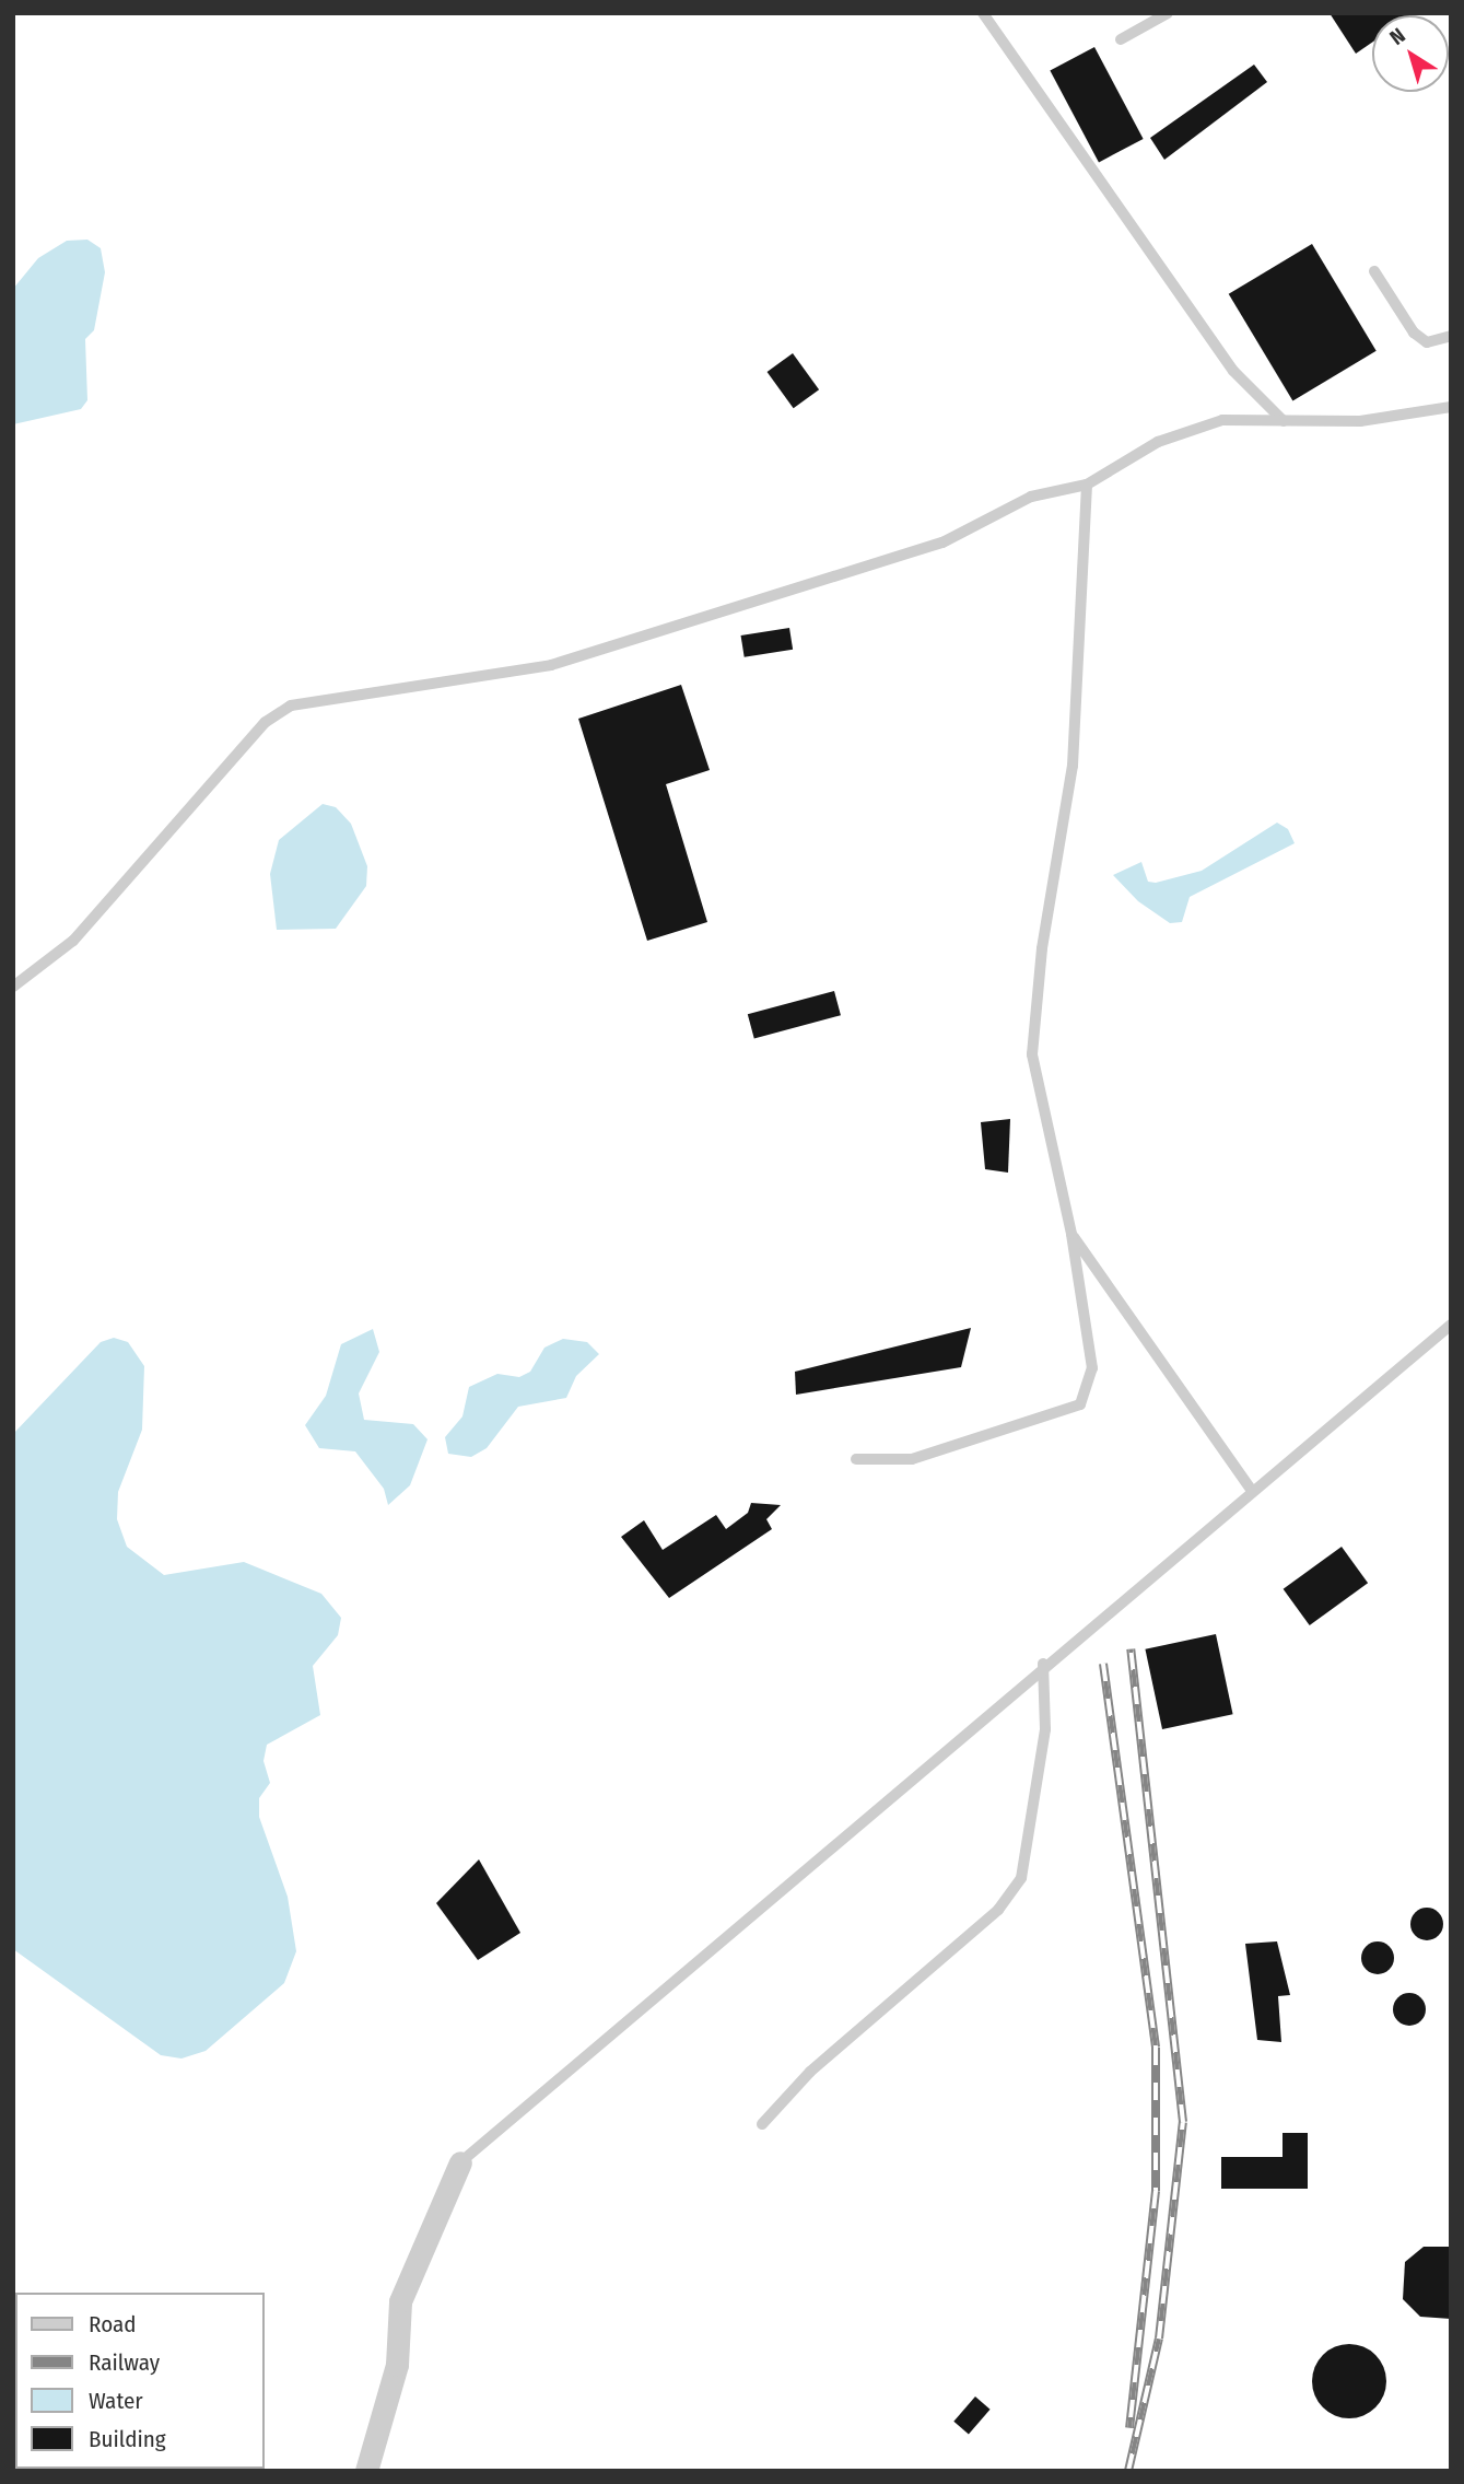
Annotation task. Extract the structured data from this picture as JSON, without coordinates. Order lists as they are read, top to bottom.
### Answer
{
  "legend": [
    "Road",
    "Railway",
    "Water",
    "Building"
  ],
  "north": "top left"
}
